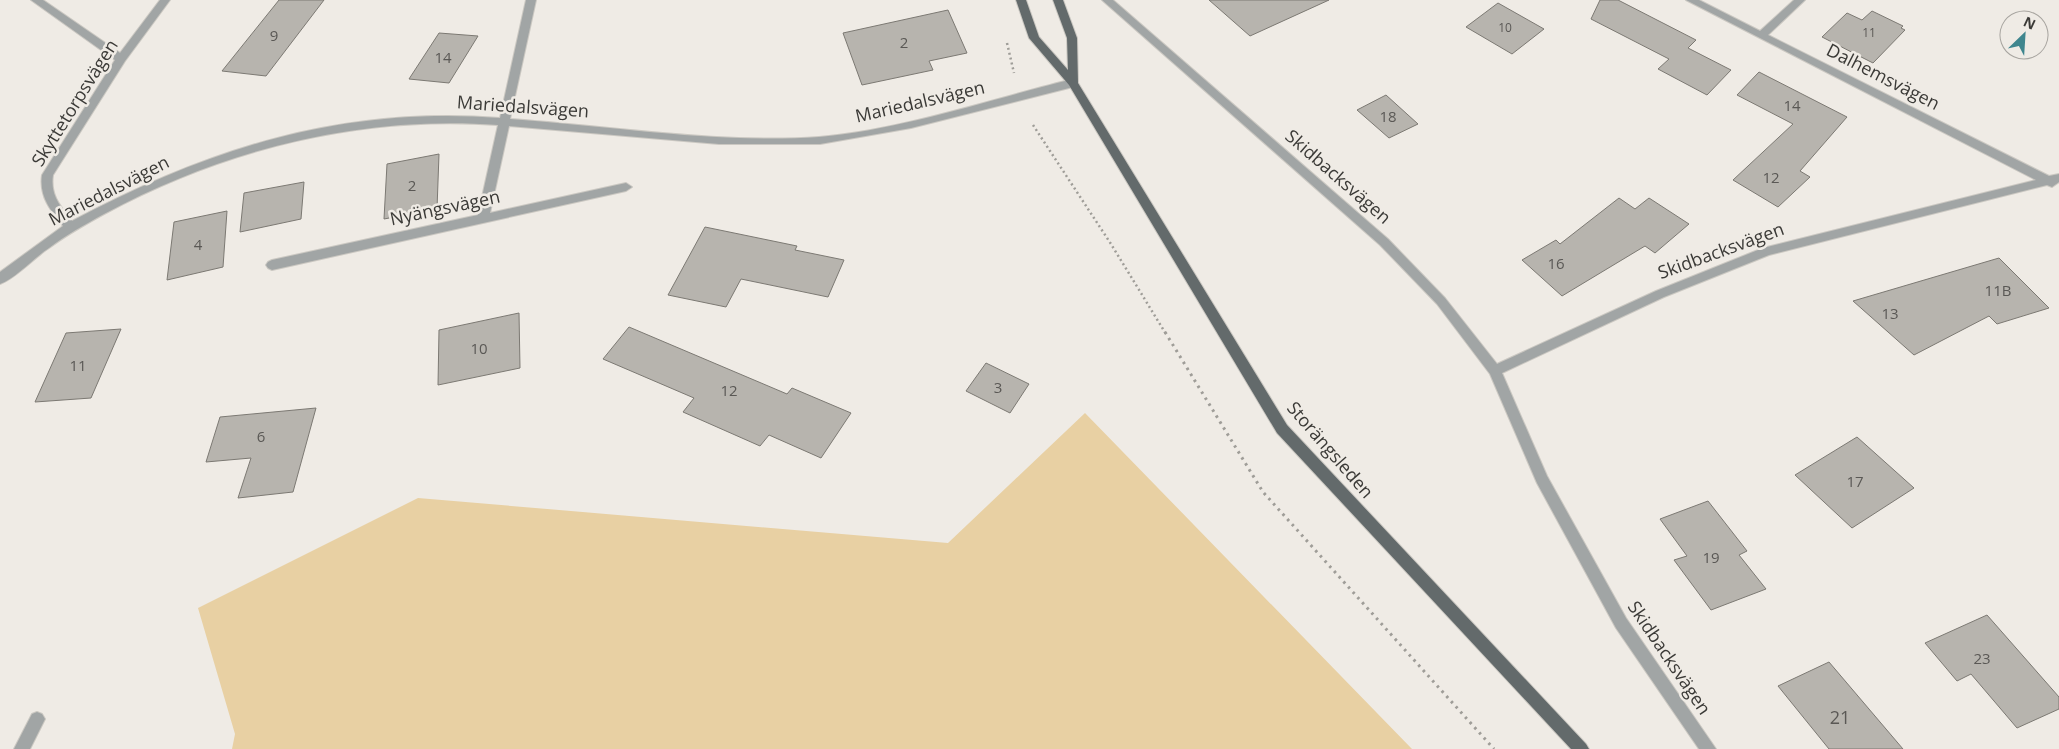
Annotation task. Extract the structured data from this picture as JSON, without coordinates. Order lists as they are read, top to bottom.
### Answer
{
  "streets": {
    "main road": ["Storängsleden"],
    "street": [
      "Dalhemsvägen",
      "Mariedalsvägen",
      "Skyttetorpsvägen",
      "Skidbacksvägen",
      "Nyängsvägen"
    ]
  },
  "crossings": [
    ["Dalhemsvägen", "Skidbacksvägen"],
    ["Mariedalsvägen", "Skyttetorpsvägen"],
    ["Mariedalsvägen", "Storängsleden"]
  ],
  "house_numbers": [
    "10",
    "11",
    "9",
    "2",
    "14",
    "14",
    "18",
    "12",
    "2",
    "4",
    "16",
    "11B",
    "13",
    "10",
    "11",
    "3",
    "12",
    "6",
    "17",
    "19",
    "23",
    "21"
  ],
  "north": "top right"
}
